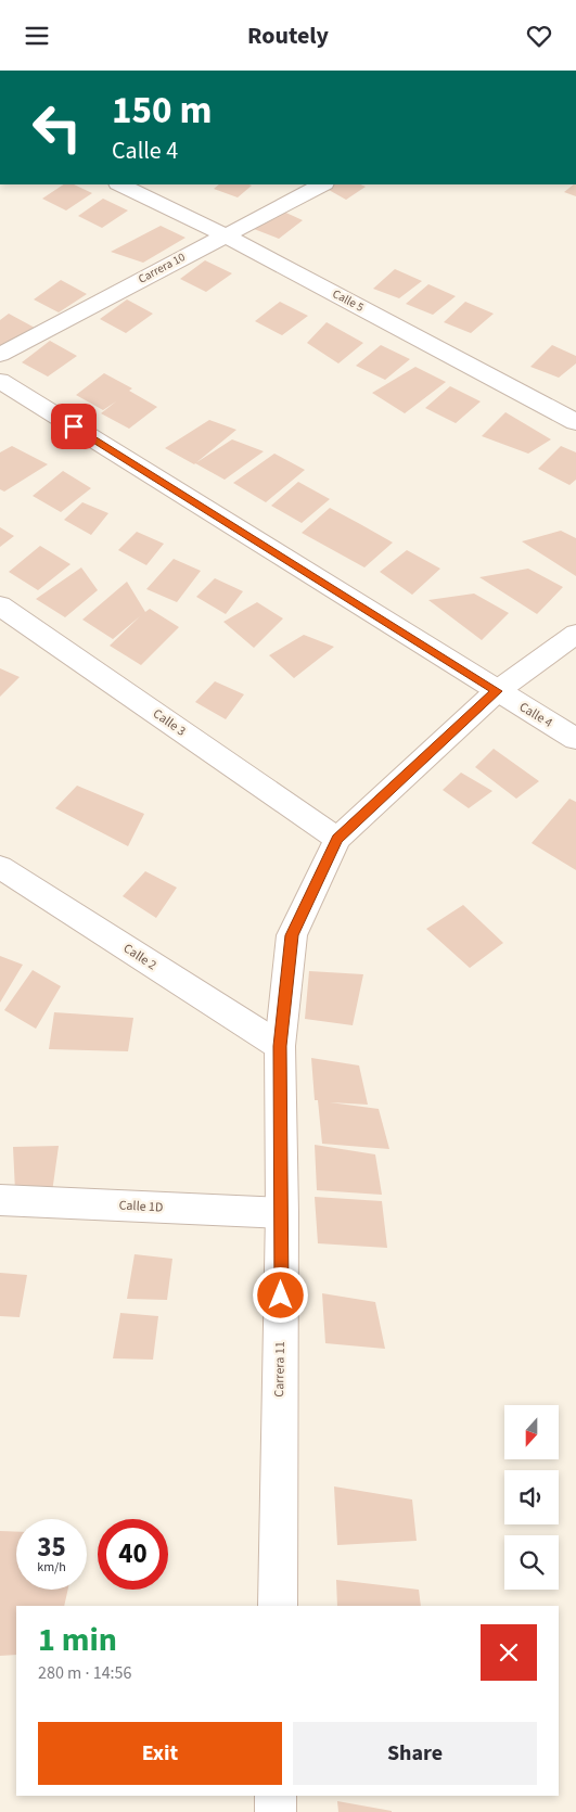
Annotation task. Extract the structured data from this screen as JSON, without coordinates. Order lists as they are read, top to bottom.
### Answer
{
  "streets": {
    "street": [
      "Carrera 10",
      "Calle 5",
      "Calle 4",
      "Calle 3",
      "Calle 2",
      "Calle 1D",
      "Carrera 11"
    ]
  },
  "crossings": [
    ["Carrera 10", "Calle 5"],
    ["Calle 4", "Carrera 11"],
    ["Calle 3", "Carrera 11"],
    ["Calle 2", "Carrera 11"],
    ["Calle 1D", "Carrera 11"]
  ],
  "north": "bottom",
  "page": {
    "header": "Routely",
    "turn": ["150 m", "Calle 4"],
    "speed": "35 km/h",
    "limit": "40",
    "heading": ["1 min", "280 m · 14:56"],
    "buttons": ["Exit", "Share"]
  }
}
